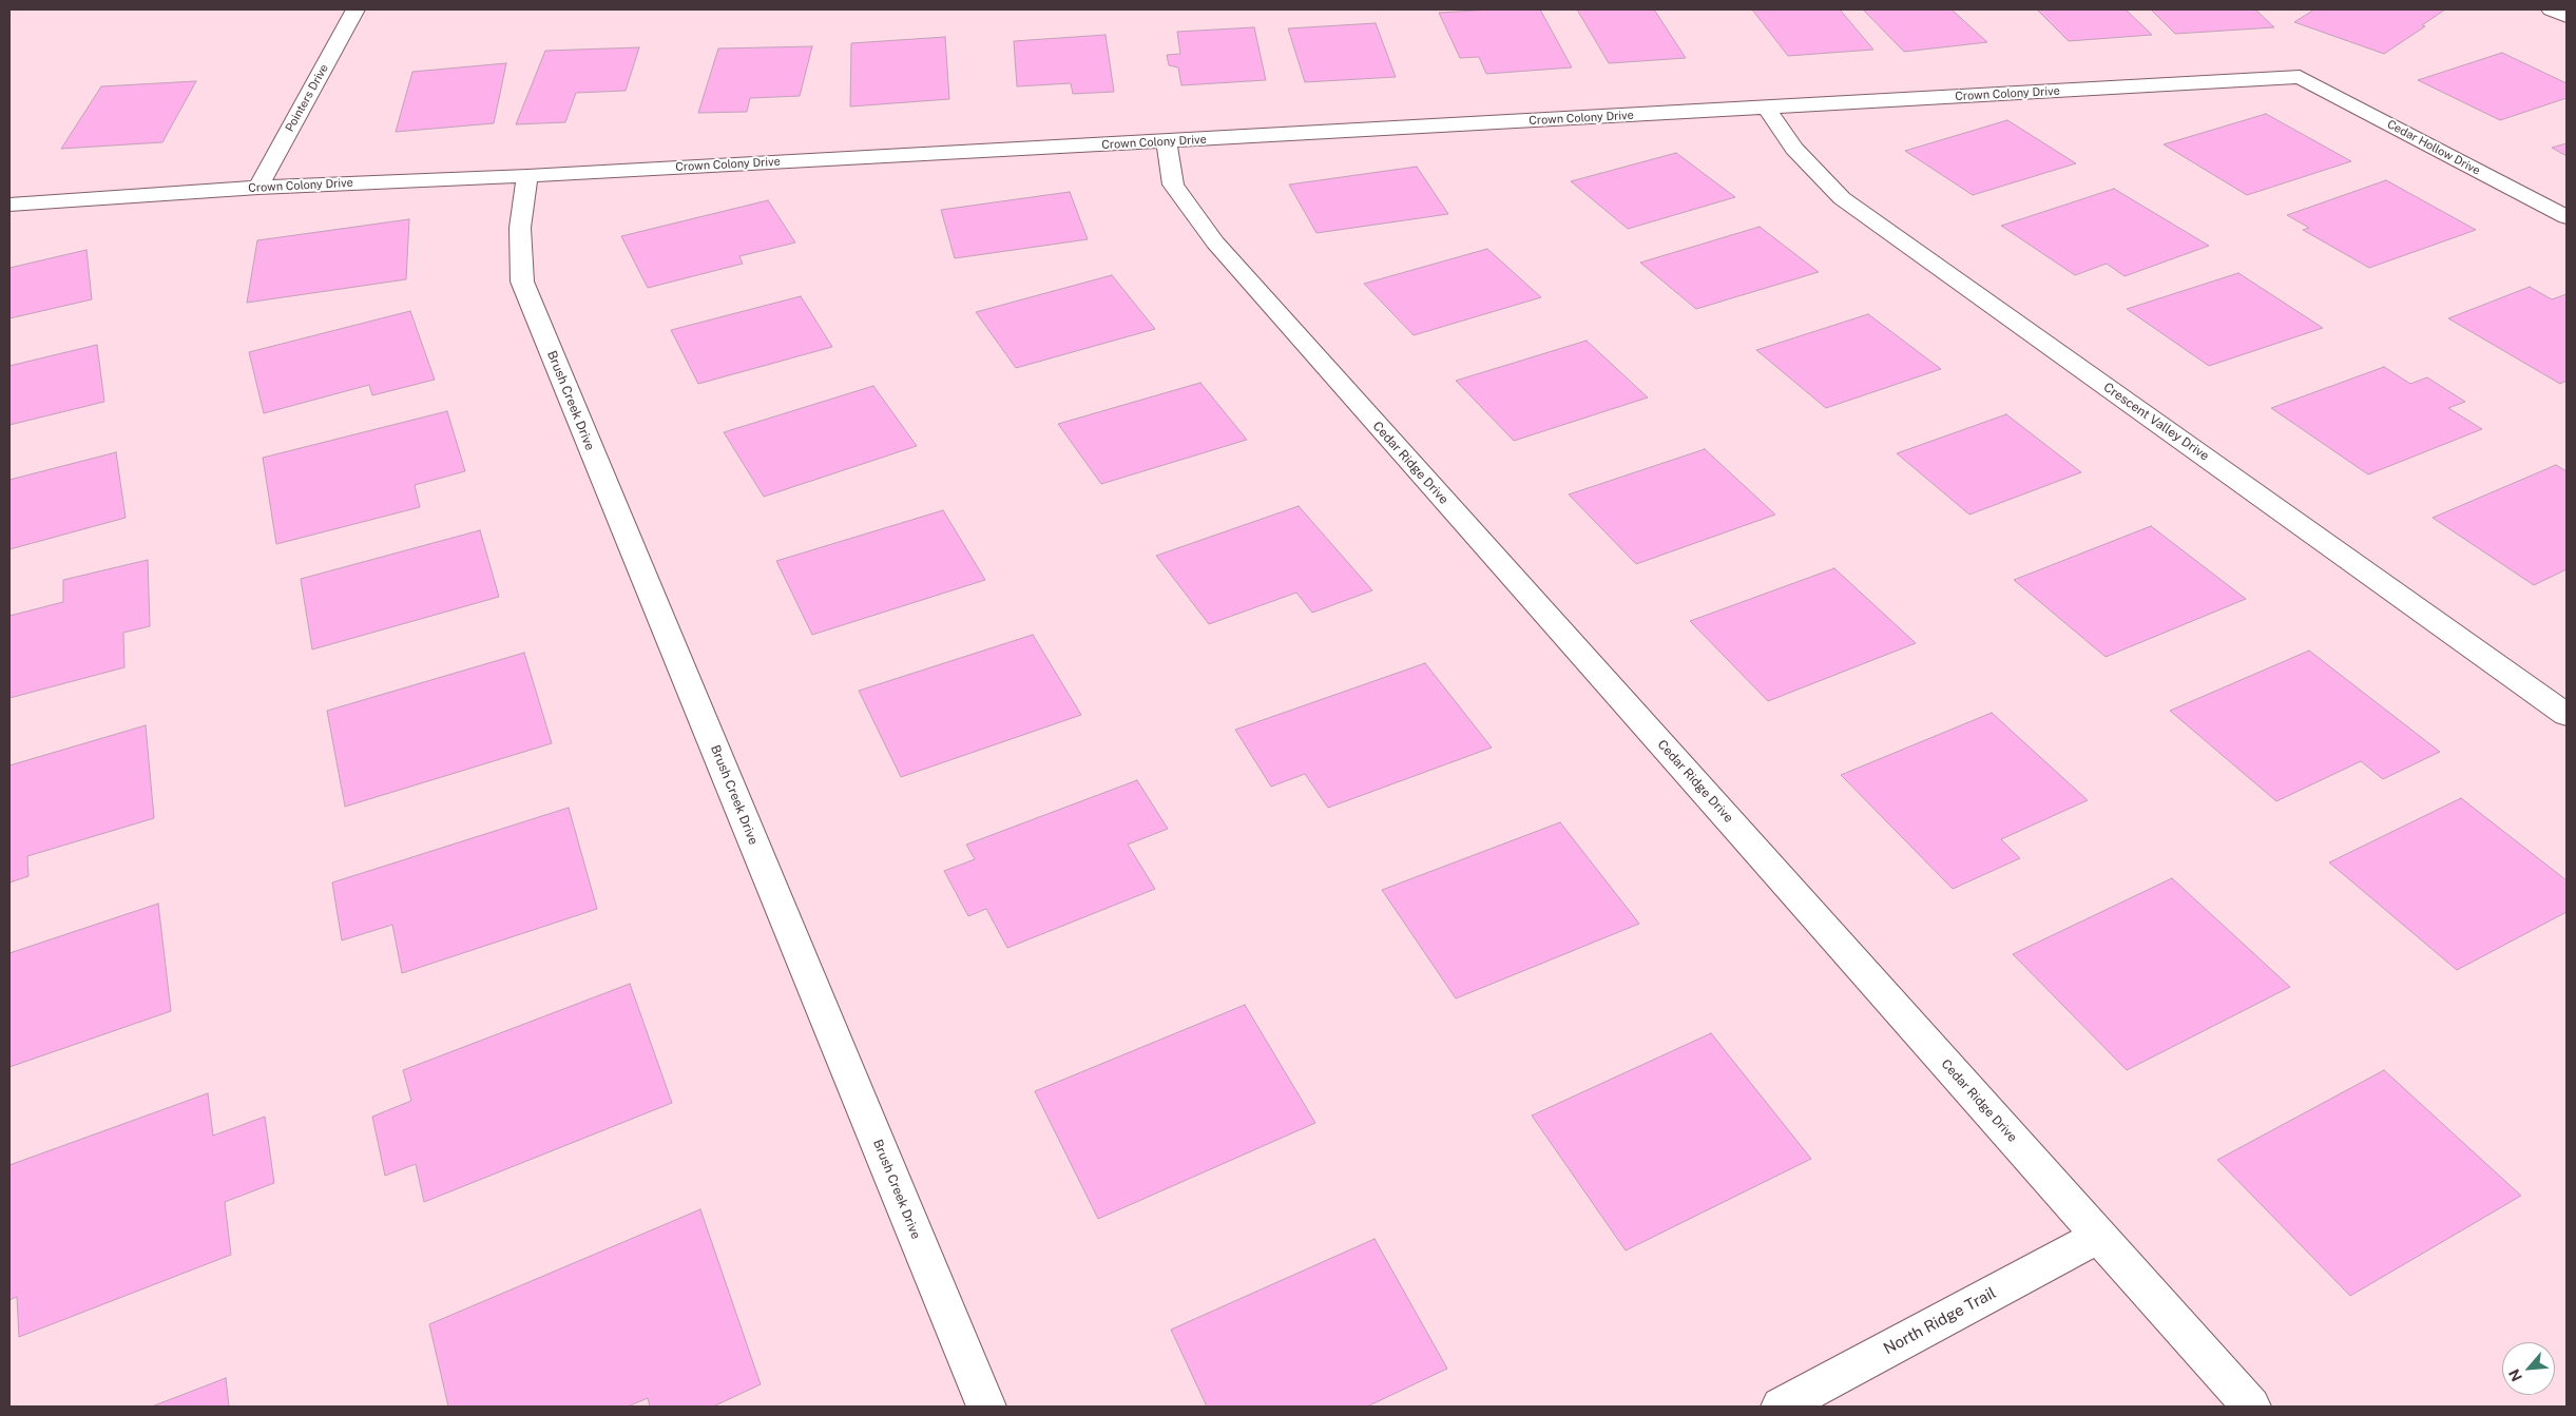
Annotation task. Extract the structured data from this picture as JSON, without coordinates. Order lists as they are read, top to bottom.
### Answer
{
  "streets": {
    "street": [
      "Crown Colony Drive",
      "Pointers Drive",
      "Cedar Hollow Drive",
      "Brush Creek Drive",
      "Crescent Valley Drive",
      "Cedar Ridge Drive",
      "North Ridge Trail"
    ]
  },
  "crossings": [
    ["Crown Colony Drive", "Pointers Drive"],
    ["Crown Colony Drive", "Cedar Hollow Drive"],
    ["Crown Colony Drive", "Brush Creek Drive"],
    ["Crown Colony Drive", "Crescent Valley Drive"],
    ["Crown Colony Drive", "Cedar Ridge Drive"],
    ["Cedar Ridge Drive", "North Ridge Trail"]
  ],
  "north": "bottom left"
}
